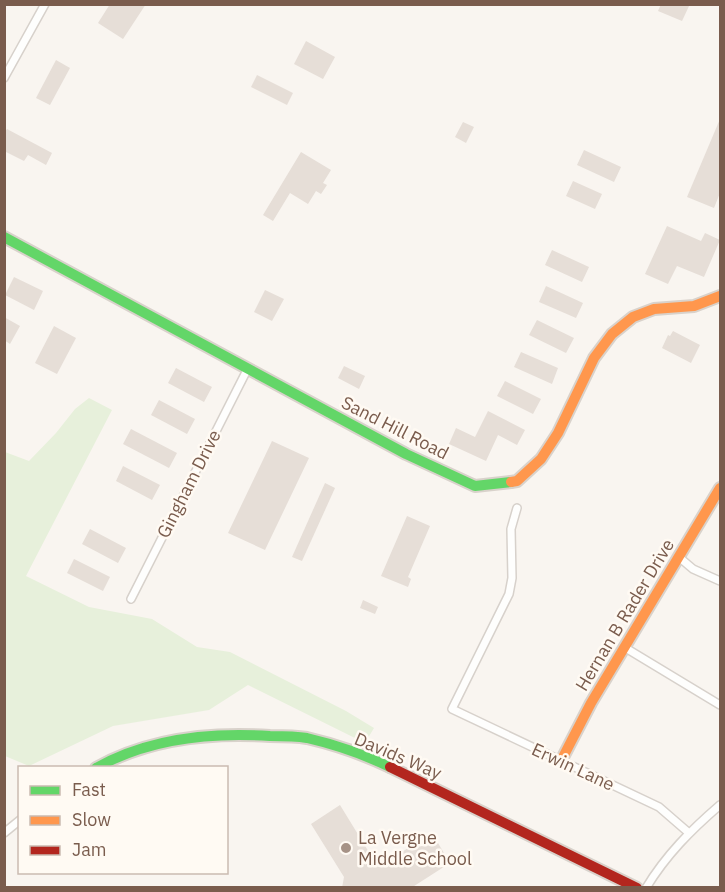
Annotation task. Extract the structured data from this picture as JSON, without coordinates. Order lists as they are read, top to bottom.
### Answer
{
  "streets": {
    "street": [
      "Sand Hill Road",
      "Gingham Drive",
      "Hernan B Rader Drive",
      "Davids Way",
      "Erwin Lane"
    ]
  },
  "crossings": [
    ["Sand Hill Road", "Gingham Drive"],
    ["Hernan B Rader Drive", "Erwin Lane"]
  ],
  "places": ["La Vergne Middle School"],
  "legend": ["Fast", "Slow", "Jam"]
}
